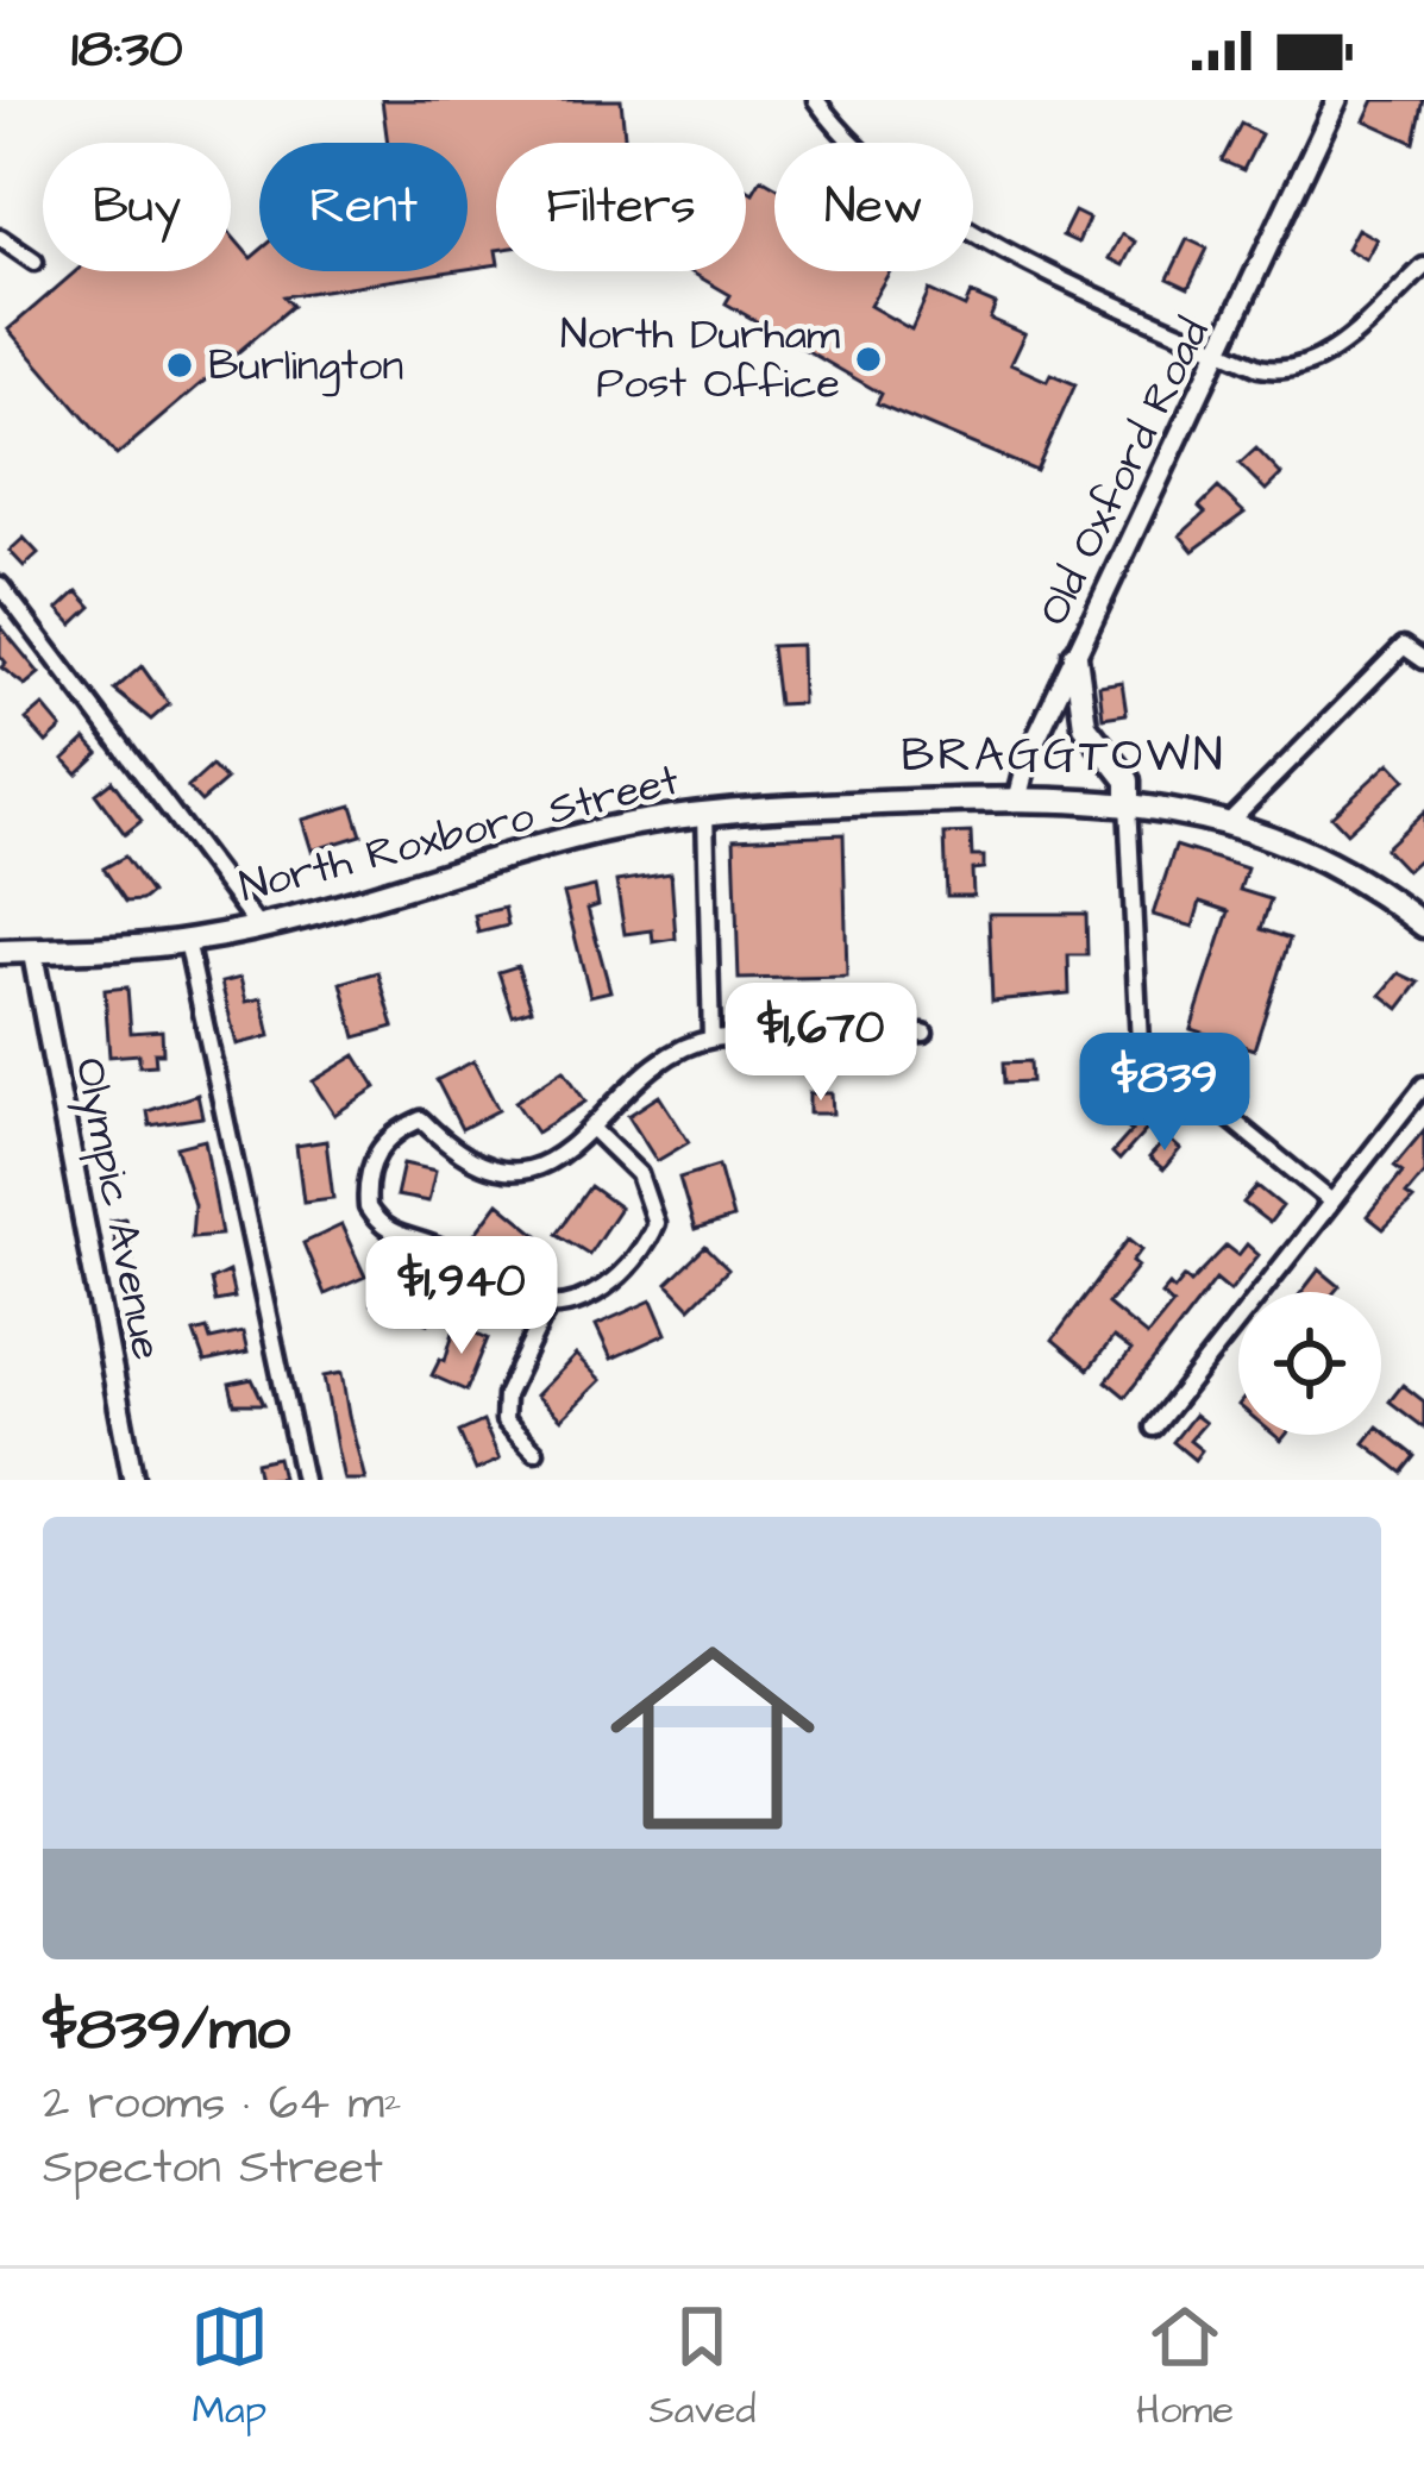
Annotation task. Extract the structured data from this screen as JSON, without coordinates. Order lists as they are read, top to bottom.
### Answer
{
  "streets": {
    "main road": ["North Roxboro Street"],
    "street": ["Old Oxford Road", "Olympic Avenue"]
  },
  "crossings": [
    ["Old Oxford Road", "North Roxboro Street"],
    ["North Roxboro Street", "Olympic Avenue"]
  ],
  "districts": ["BRAGGTOWN"],
  "places": ["North Durham Post Office", "Burlington"],
  "page": {
    "status": "18:30",
    "chip": [
      "Buy",
      "Rent",
      "Filters",
      "New"
    ],
    "price": ["$1,670", "$839", "$1,940"],
    "list": [
      {
        "name": "$839/mo",
        "note": "2 rooms · 64 m² · Specton Street"
      }
    ],
    "tabs": ["Map", "Saved", "Home"]
  }
}
